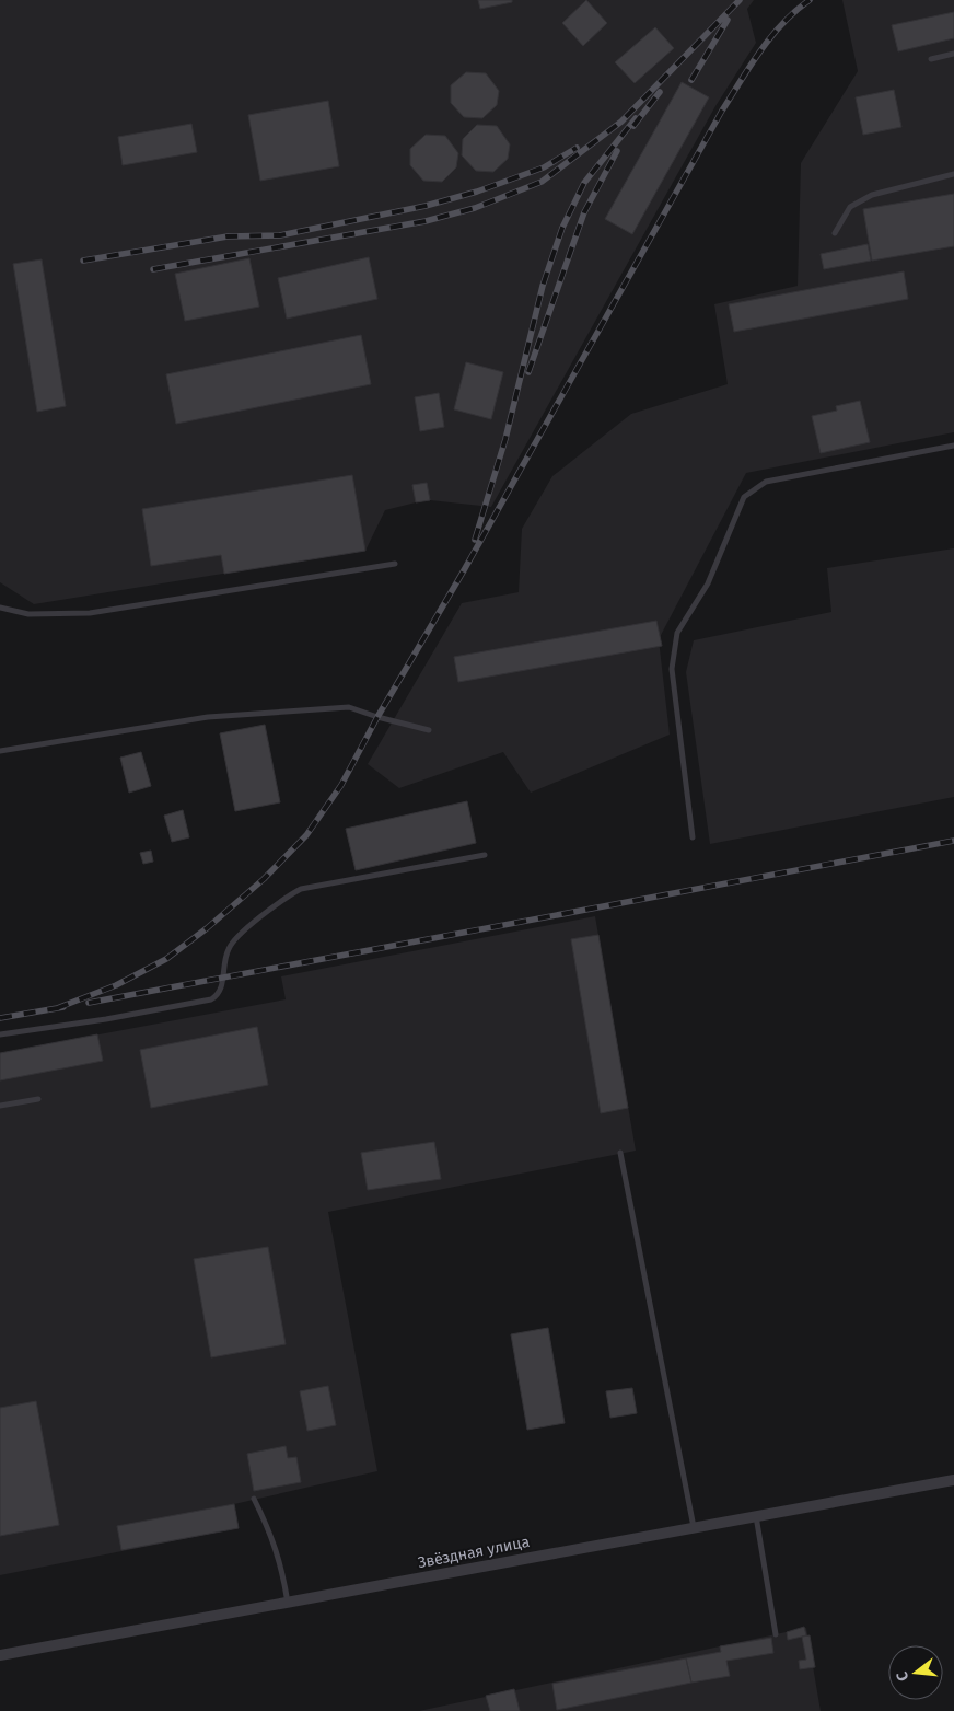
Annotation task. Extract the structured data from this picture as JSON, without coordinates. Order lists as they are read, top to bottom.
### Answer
{
  "streets": {
    "street": ["Звёздная улица"]
  },
  "north": "left"
}
